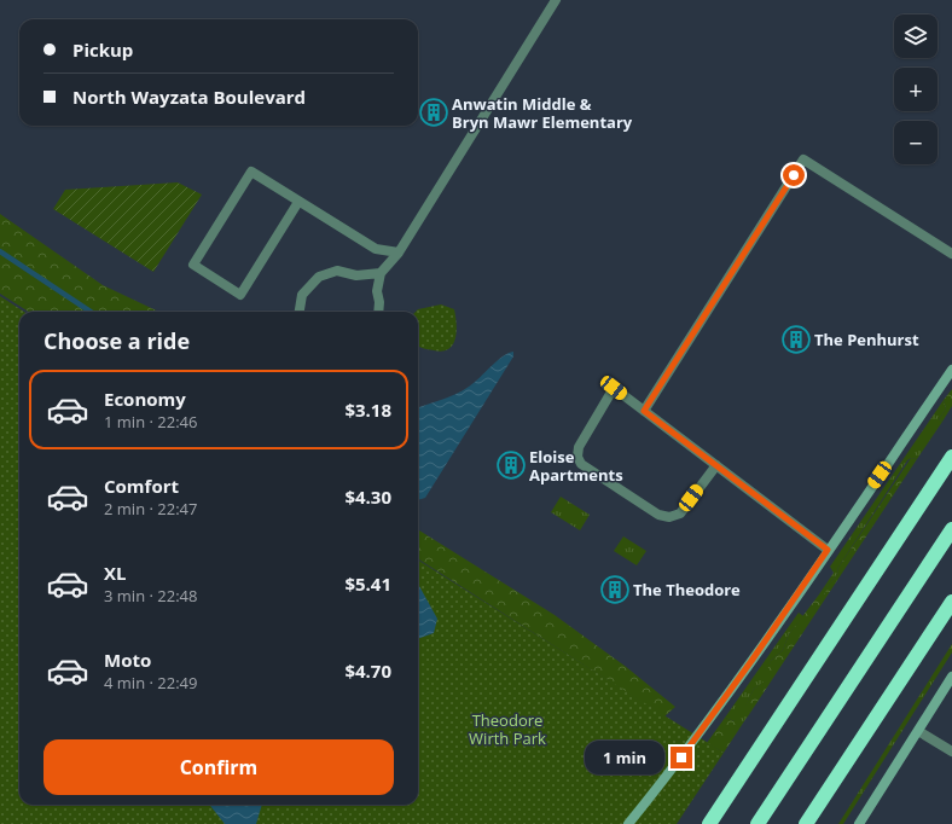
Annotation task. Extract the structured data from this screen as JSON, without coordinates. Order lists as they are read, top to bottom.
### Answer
{
  "parks": ["Theodore Wirth Park"],
  "places": {
    "building": [
      "Anwatin Middle & Bryn Mawr Elementary",
      "The Penhurst",
      "Eloise Apartments",
      "The Theodore"
    ]
  },
  "page": {
    "map_buttons": ["+", "−"],
    "banner": ["Pickup", "North Wayzata Boulevard"],
    "heading": "Choose a ride",
    "list": [
      {
        "name": "Economy",
        "note": "1 min · 22:46",
        "value": "$3.18"
      },
      {
        "name": "Comfort",
        "note": "2 min · 22:47",
        "value": "$4.30"
      },
      {
        "name": "XL",
        "note": "3 min · 22:48",
        "value": "$5.41"
      },
      {
        "name": "Moto",
        "note": "4 min · 22:49",
        "value": "$4.70"
      }
    ],
    "buttons": "Confirm",
    "bubble": "1 min"
  }
}
